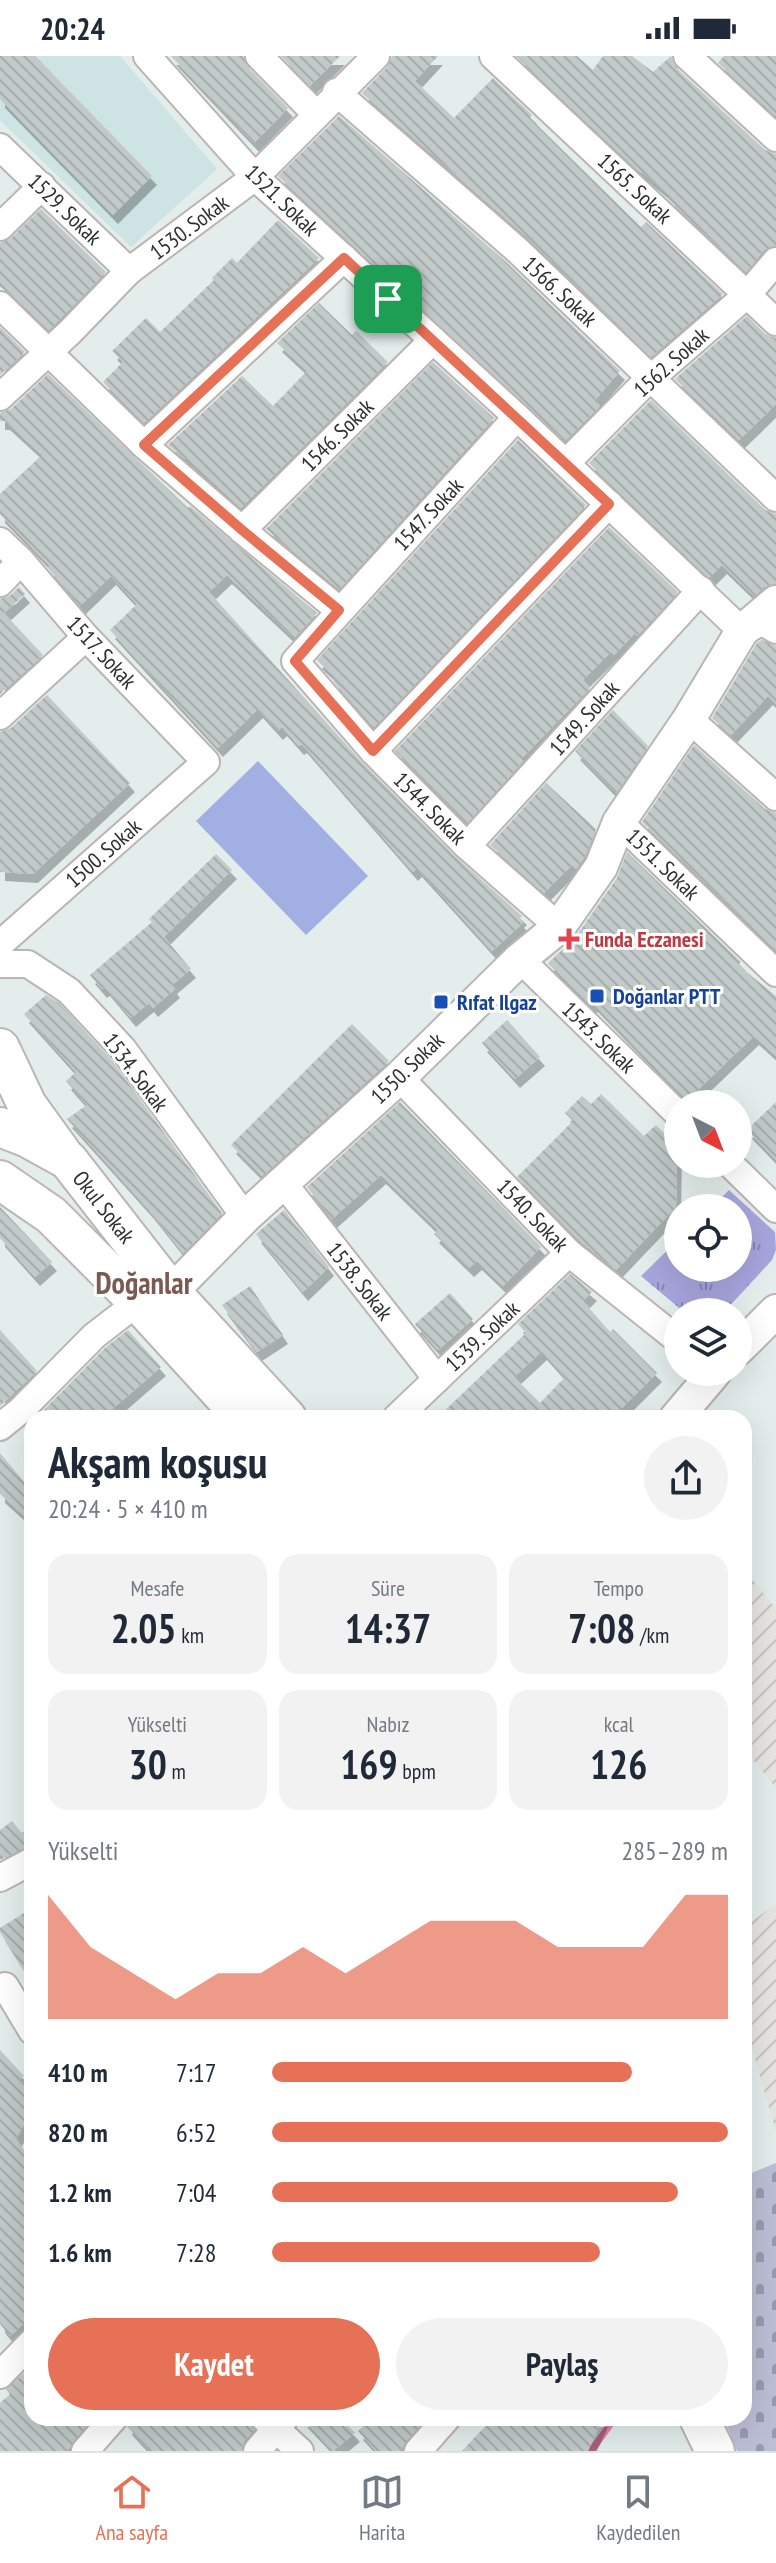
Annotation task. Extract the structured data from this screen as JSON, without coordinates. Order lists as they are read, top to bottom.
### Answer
{
  "streets": {
    "main road": ["Okul Sokak"],
    "street": [
      "1565. Sokak",
      "1521. Sokak",
      "1529. Sokak",
      "1530. Sokak",
      "1566. Sokak",
      "1562. Sokak",
      "1546. Sokak",
      "1547. Sokak",
      "1517. Sokak",
      "1549. Sokak",
      "1544. Sokak",
      "1500. Sokak",
      "1551. Sokak",
      "1543. Sokak",
      "1550. Sokak",
      "1534. Sokak",
      "1540. Sokak",
      "1538. Sokak",
      "1539. Sokak"
    ]
  },
  "crossings": [
    ["1565. Sokak", "1562. Sokak"],
    ["1521. Sokak", "1530. Sokak"],
    ["1521. Sokak", "1562. Sokak"],
    ["1521. Sokak", "1546. Sokak"],
    ["1521. Sokak", "1547. Sokak"],
    ["1521. Sokak", "1549. Sokak"],
    ["1521. Sokak", "1550. Sokak"],
    ["1529. Sokak", "1530. Sokak"],
    ["1530. Sokak", "1566. Sokak"],
    ["1566. Sokak", "1562. Sokak"],
    ["1547. Sokak", "1544. Sokak"],
    ["1517. Sokak", "1500. Sokak"],
    ["1549. Sokak", "1544. Sokak"],
    ["1544. Sokak", "1550. Sokak"],
    ["1551. Sokak", "1550. Sokak"],
    ["1543. Sokak", "1550. Sokak"],
    ["1550. Sokak", "1534. Sokak"],
    ["1550. Sokak", "Okul Sokak"],
    ["1550. Sokak", "1540. Sokak"],
    ["1550. Sokak", "1538. Sokak"],
    ["1540. Sokak", "1539. Sokak"],
    ["1538. Sokak", "1539. Sokak"]
  ],
  "districts": ["Doğanlar"],
  "places": {
    "health": ["Funda Eczanesi"],
    "transit": ["Doğanlar PTT", "Rıfat Ilgaz"]
  },
  "north": "bottom right",
  "page": {
    "status": "20:24",
    "heading": ["Akşam koşusu", "20:24 · 5 × 410 m"],
    "stats": [
      ["Mesafe", "2.05 km"],
      ["Süre", "14:37"],
      ["Tempo", "7:08 /km"],
      ["Yükselti", "30 m"],
      ["Nabız", "169 bpm"],
      ["kcal", "126"]
    ],
    "chart": ["Yükselti", "285–289 m"],
    "list": [
      {
        "name": "410 m",
        "note": "7:17"
      },
      {
        "name": "820 m",
        "note": "6:52"
      },
      {
        "name": "1.2 km",
        "note": "7:04"
      },
      {
        "name": "1.6 km",
        "note": "7:28"
      }
    ],
    "buttons": ["Kaydet", "Paylaş"],
    "tabs": ["Ana sayfa", "Harita", "Kaydedilen"]
  }
}
